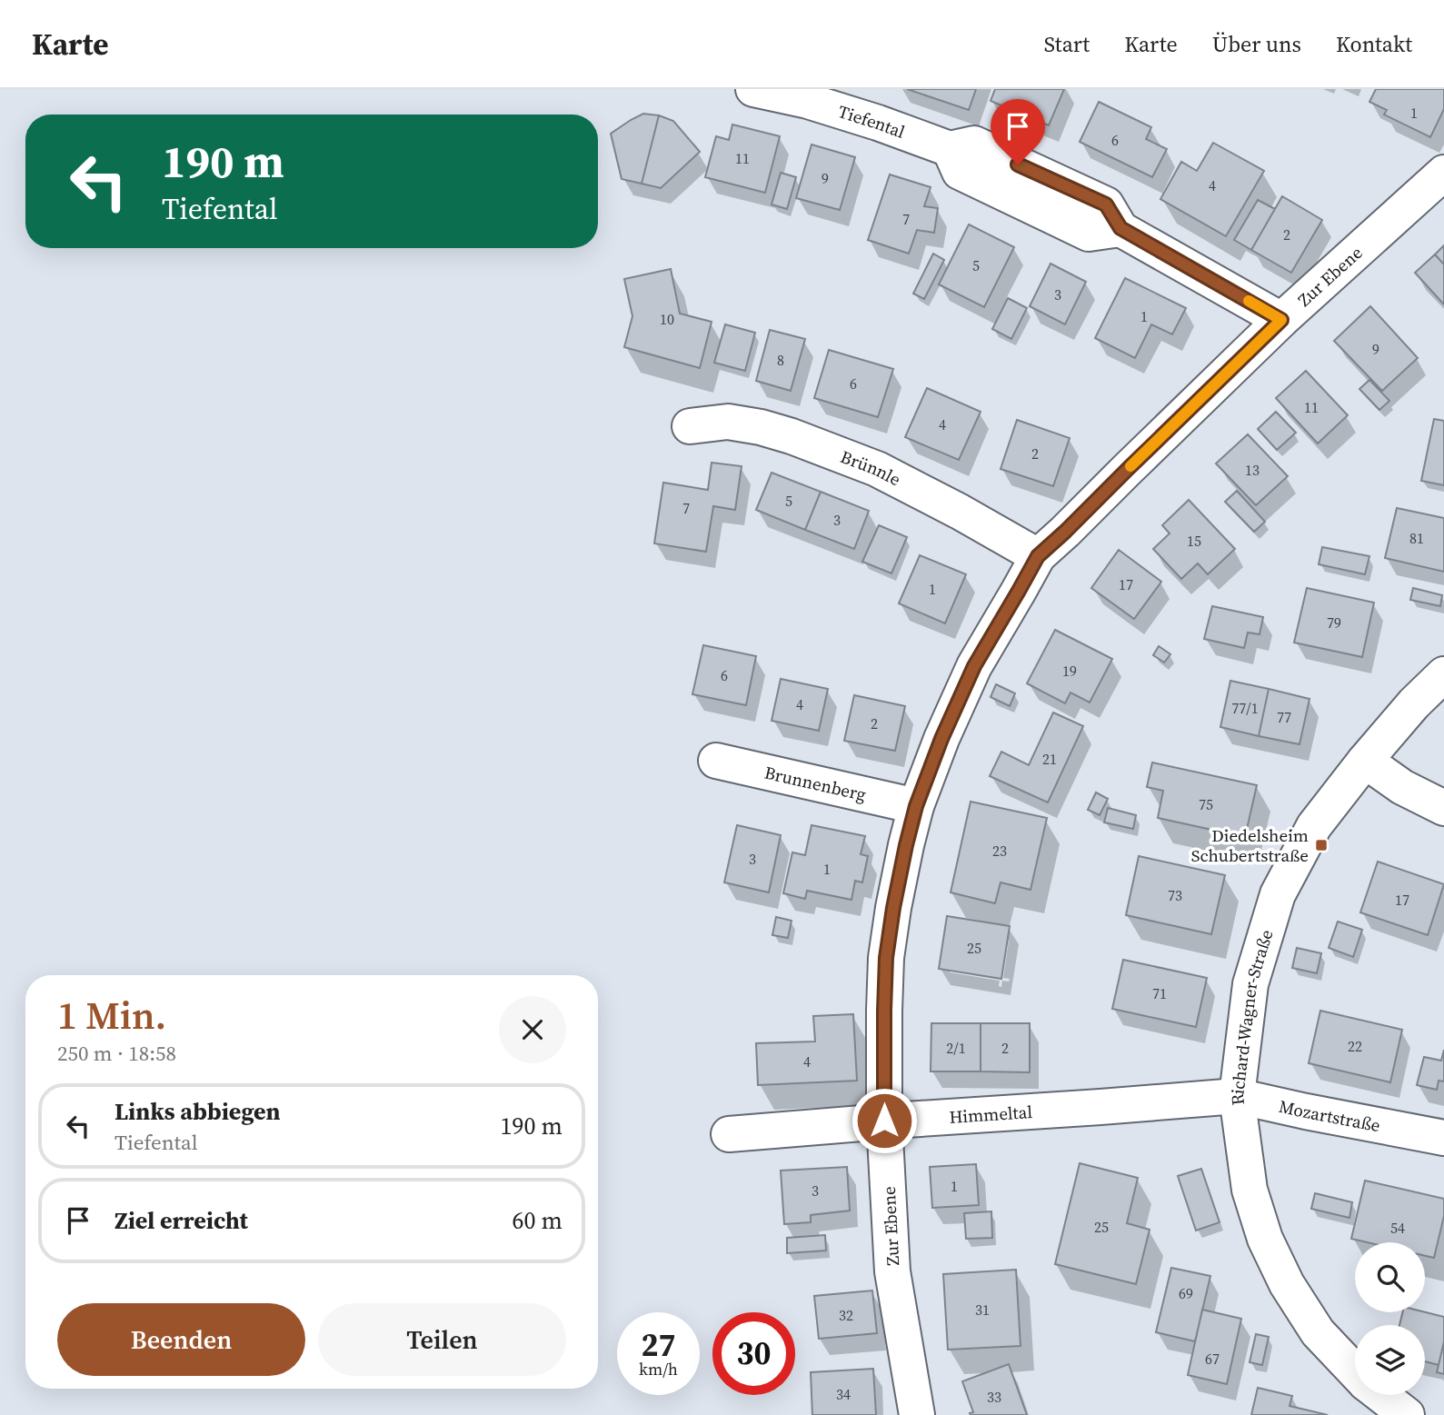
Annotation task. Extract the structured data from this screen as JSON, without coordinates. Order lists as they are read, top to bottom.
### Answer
{
  "streets": {
    "street": [
      "Tiefental",
      "Zur Ebene",
      "Brünnle",
      "Brunnenberg",
      "Richard-Wagner-Straße",
      "Himmeltal",
      "Mozartstraße"
    ]
  },
  "crossings": [
    ["Tiefental", "Zur Ebene"],
    ["Zur Ebene", "Brünnle"],
    ["Zur Ebene", "Brunnenberg"],
    ["Zur Ebene", "Himmeltal"],
    ["Richard-Wagner-Straße", "Mozartstraße"],
    ["Himmeltal", "Mozartstraße"]
  ],
  "places": {
    "transit": ["Diedelsheim Schubertstraße"]
  },
  "house_numbers": [
    "1",
    "6",
    "11",
    "9",
    "4",
    "7",
    "2",
    "5",
    "3",
    "1",
    "10",
    "9",
    "8",
    "6",
    "11",
    "4",
    "2",
    "13",
    "5",
    "7",
    "3",
    "81",
    "15",
    "17",
    "1",
    "79",
    "19",
    "6",
    "4",
    "77/1",
    "77",
    "2",
    "21",
    "75",
    "23",
    "3",
    "1",
    "73",
    "17",
    "25",
    "71",
    "22",
    "2/1",
    "2",
    "4",
    "1",
    "3",
    "25",
    "54",
    "69",
    "31",
    "32",
    "67",
    "34",
    "33"
  ],
  "page": {
    "header": "Karte",
    "nav": [
      "Start",
      "Karte",
      "Über uns",
      "Kontakt"
    ],
    "turn": ["190 m", "Tiefental"],
    "heading": ["1 Min.", "250 m · 18:58"],
    "list": [
      {
        "name": "Links abbiegen",
        "note": "Tiefental",
        "value": "190 m"
      },
      {
        "name": "Ziel erreicht",
        "value": "60 m"
      }
    ],
    "buttons": ["Beenden", "Teilen"],
    "speed": "27 km/h",
    "limit": "30"
  }
}
